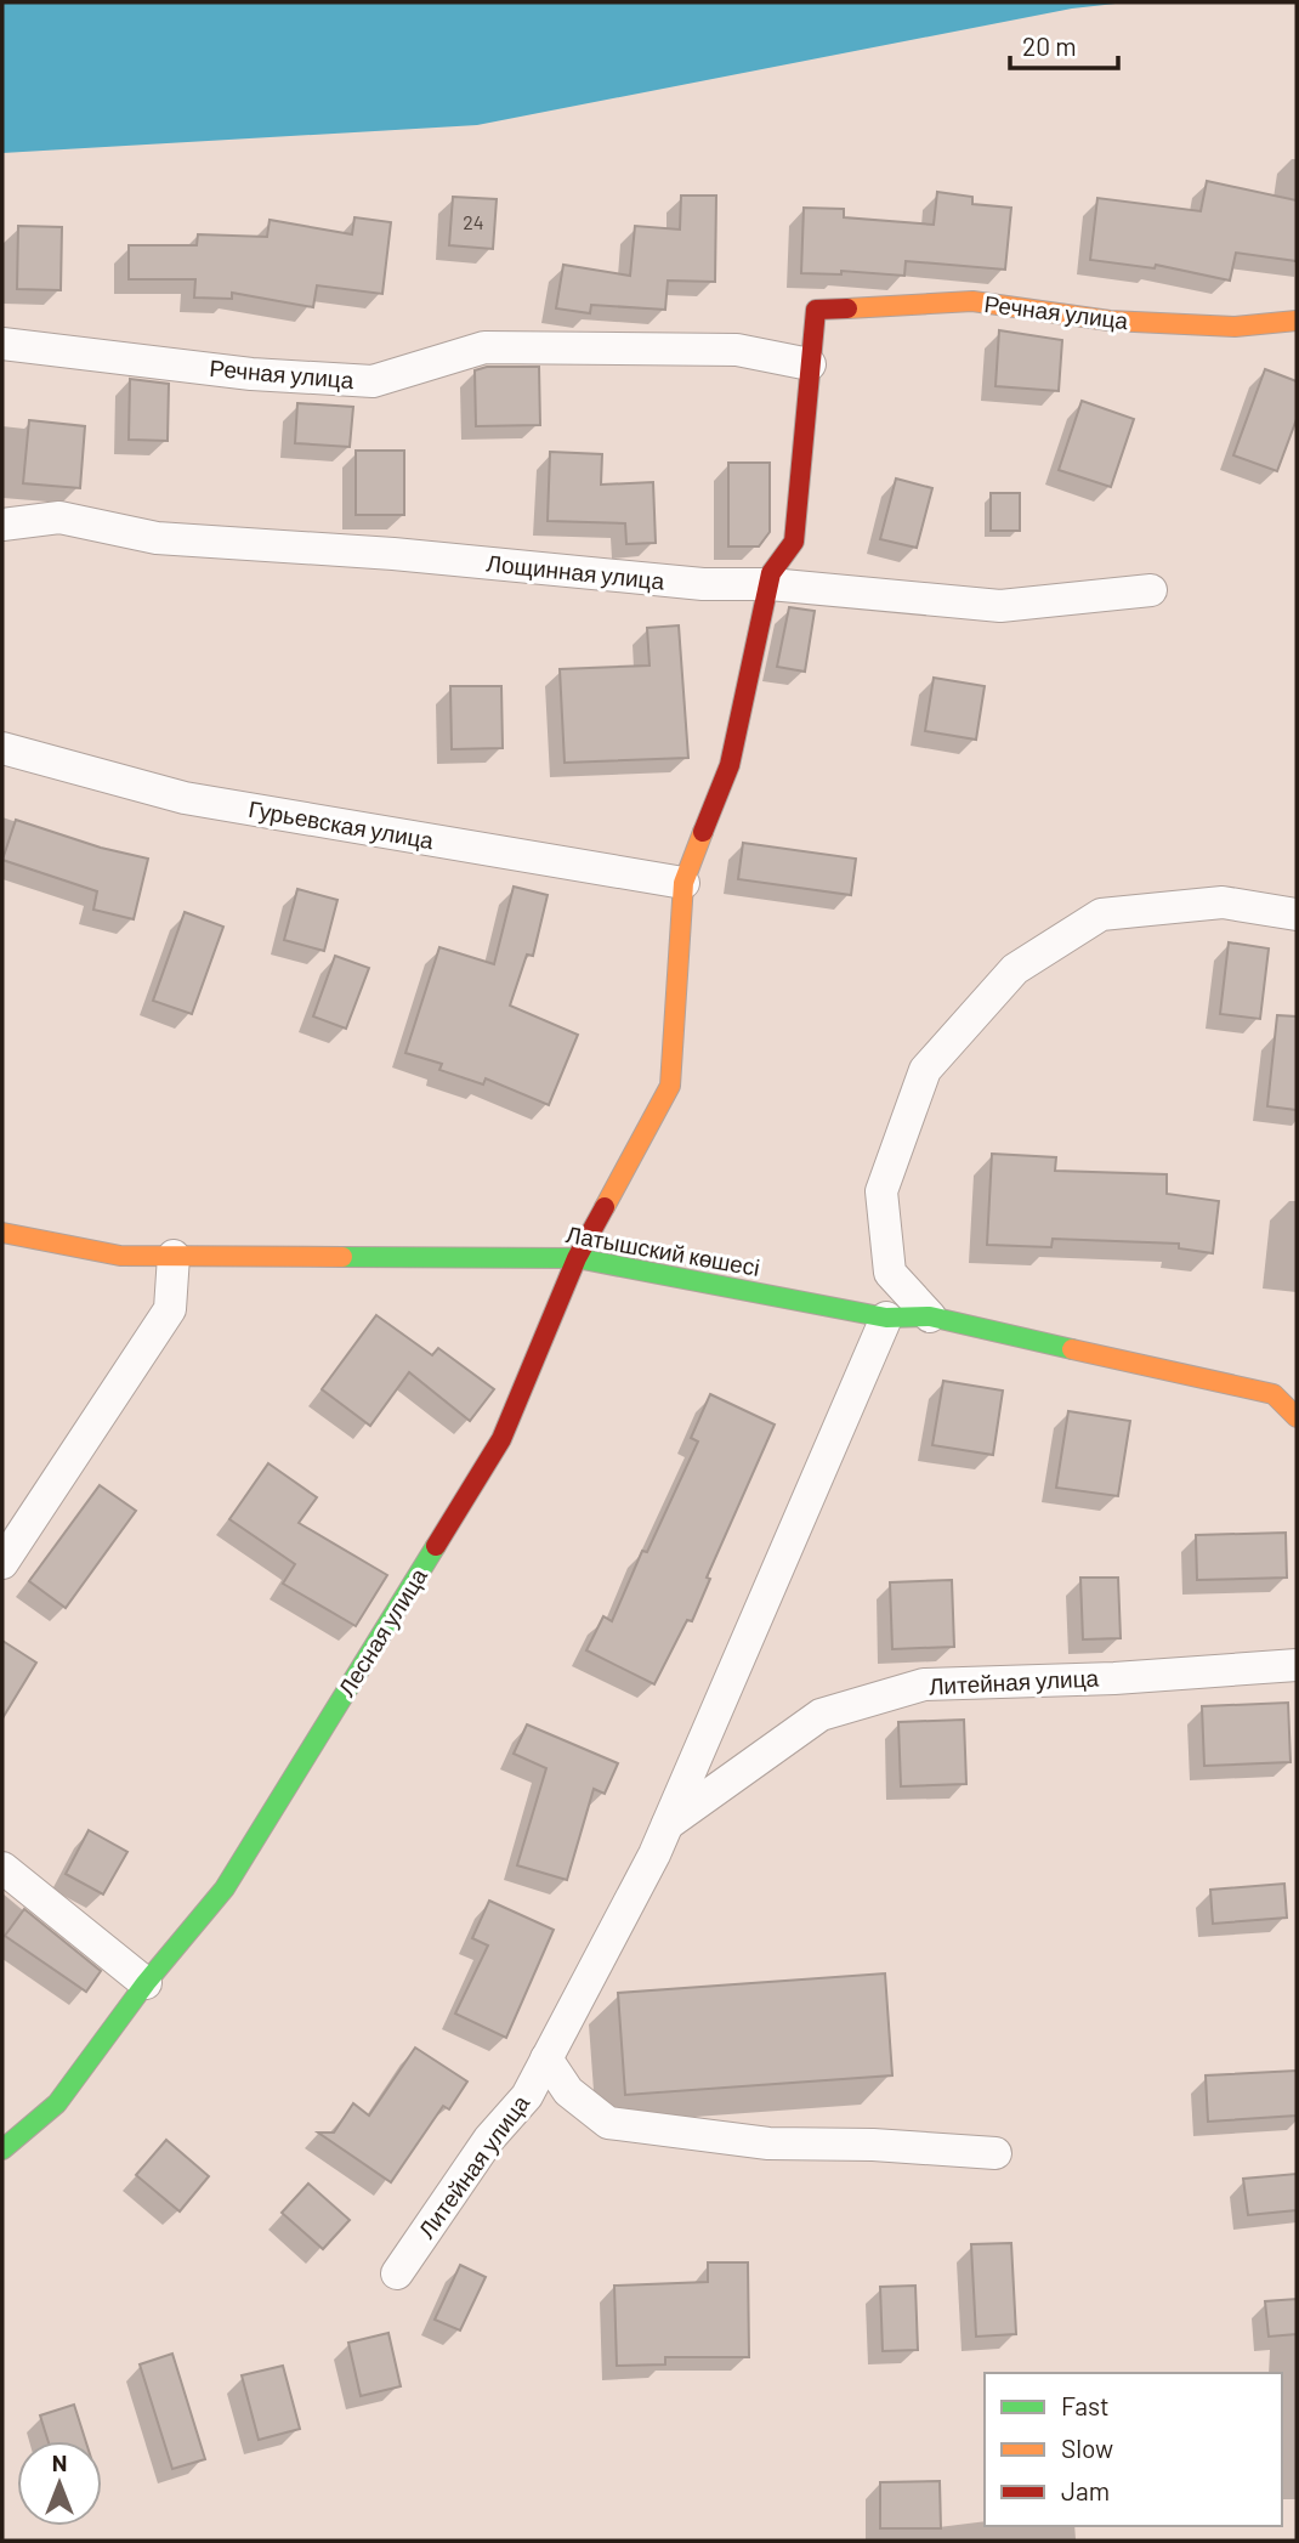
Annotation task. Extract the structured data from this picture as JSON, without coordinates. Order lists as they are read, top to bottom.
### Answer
{
  "streets": {
    "street": [
      "Речная улица",
      "Лощинная улица",
      "Гурьевская улица",
      "Латышский көшесі",
      "Лесная улица",
      "Литейная улица"
    ]
  },
  "crossings": [
    ["Речная улица", "Лесная улица"],
    ["Лощинная улица", "Лесная улица"],
    ["Гурьевская улица", "Лесная улица"],
    ["Латышский көшесі", "Лесная улица"],
    ["Латышский көшесі", "Литейная улица"]
  ],
  "house_numbers": ["24"],
  "legend": ["Fast", "Slow", "Jam"],
  "scale_bar": "20 m",
  "north": "top"
}
